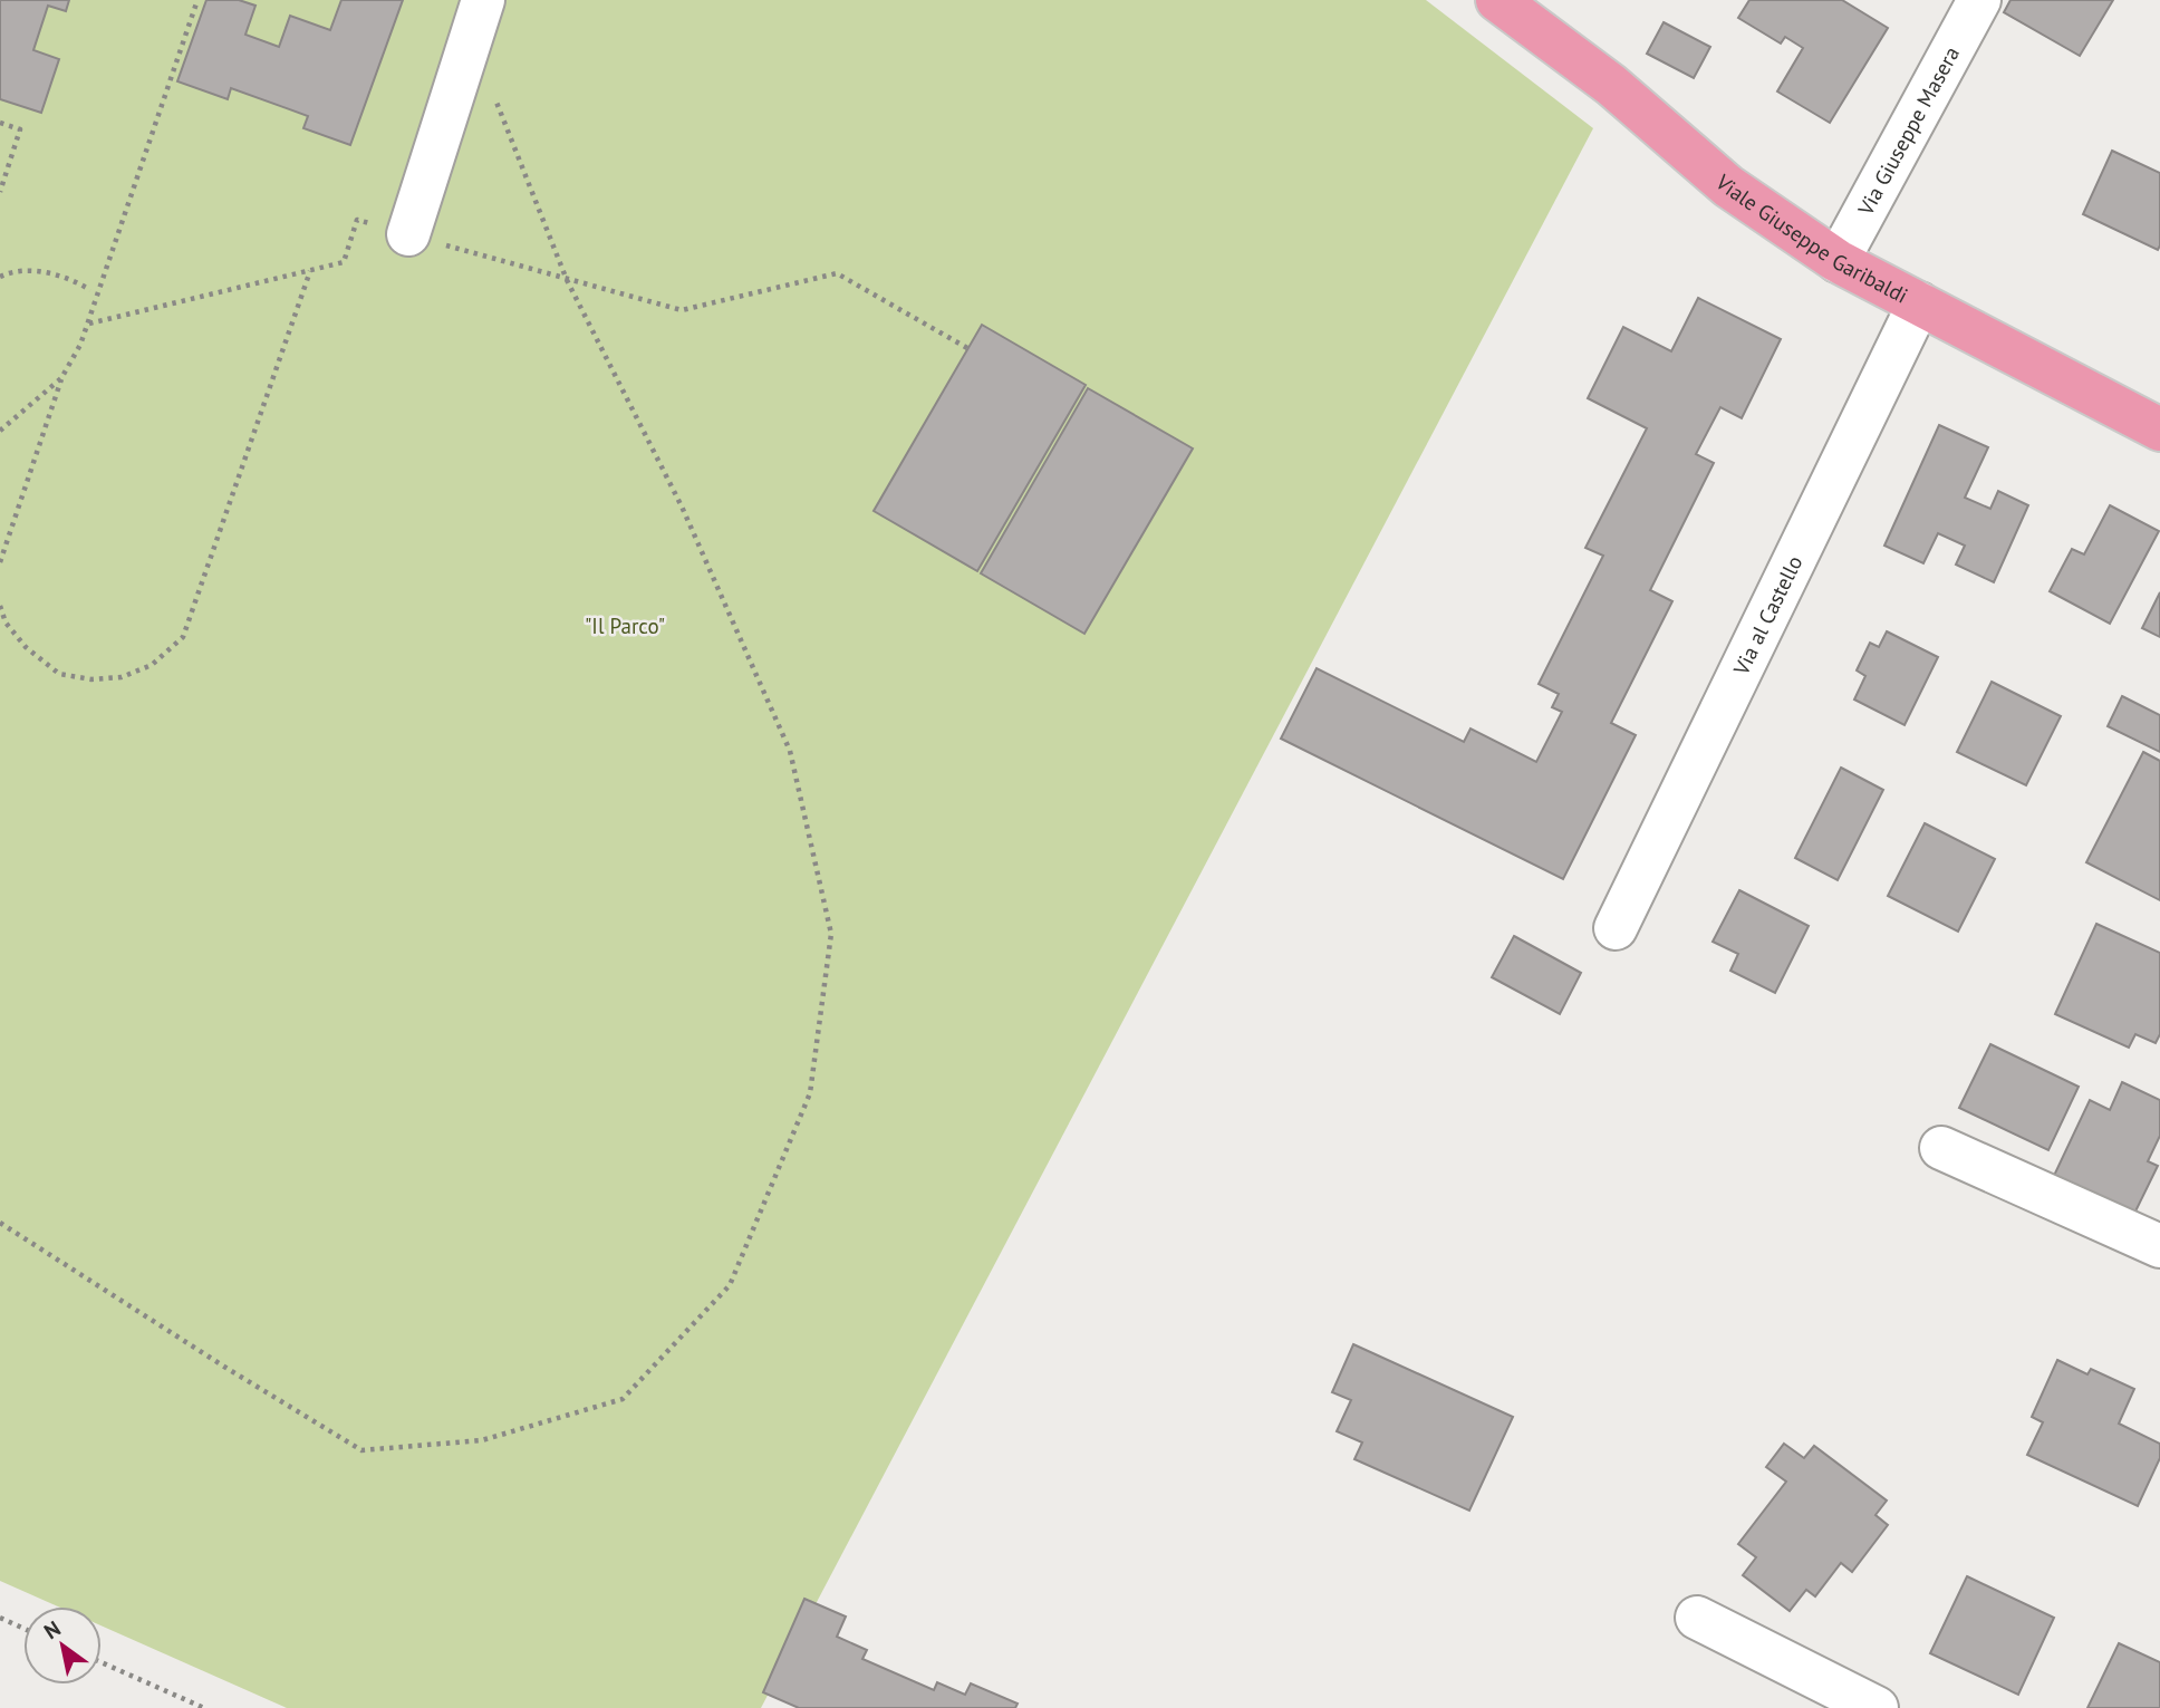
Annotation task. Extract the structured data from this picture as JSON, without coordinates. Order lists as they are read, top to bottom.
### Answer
{
  "streets": {
    "main road": ["Viale Giuseppe Garibaldi"],
    "street": ["Via Giuseppe Masera", "Via al Castello"]
  },
  "crossings": [
    ["Via Giuseppe Masera", "Viale Giuseppe Garibaldi"],
    ["Viale Giuseppe Garibaldi", "Via al Castello"]
  ],
  "parks": ["\"Il Parco\""],
  "north": "top left"
}
